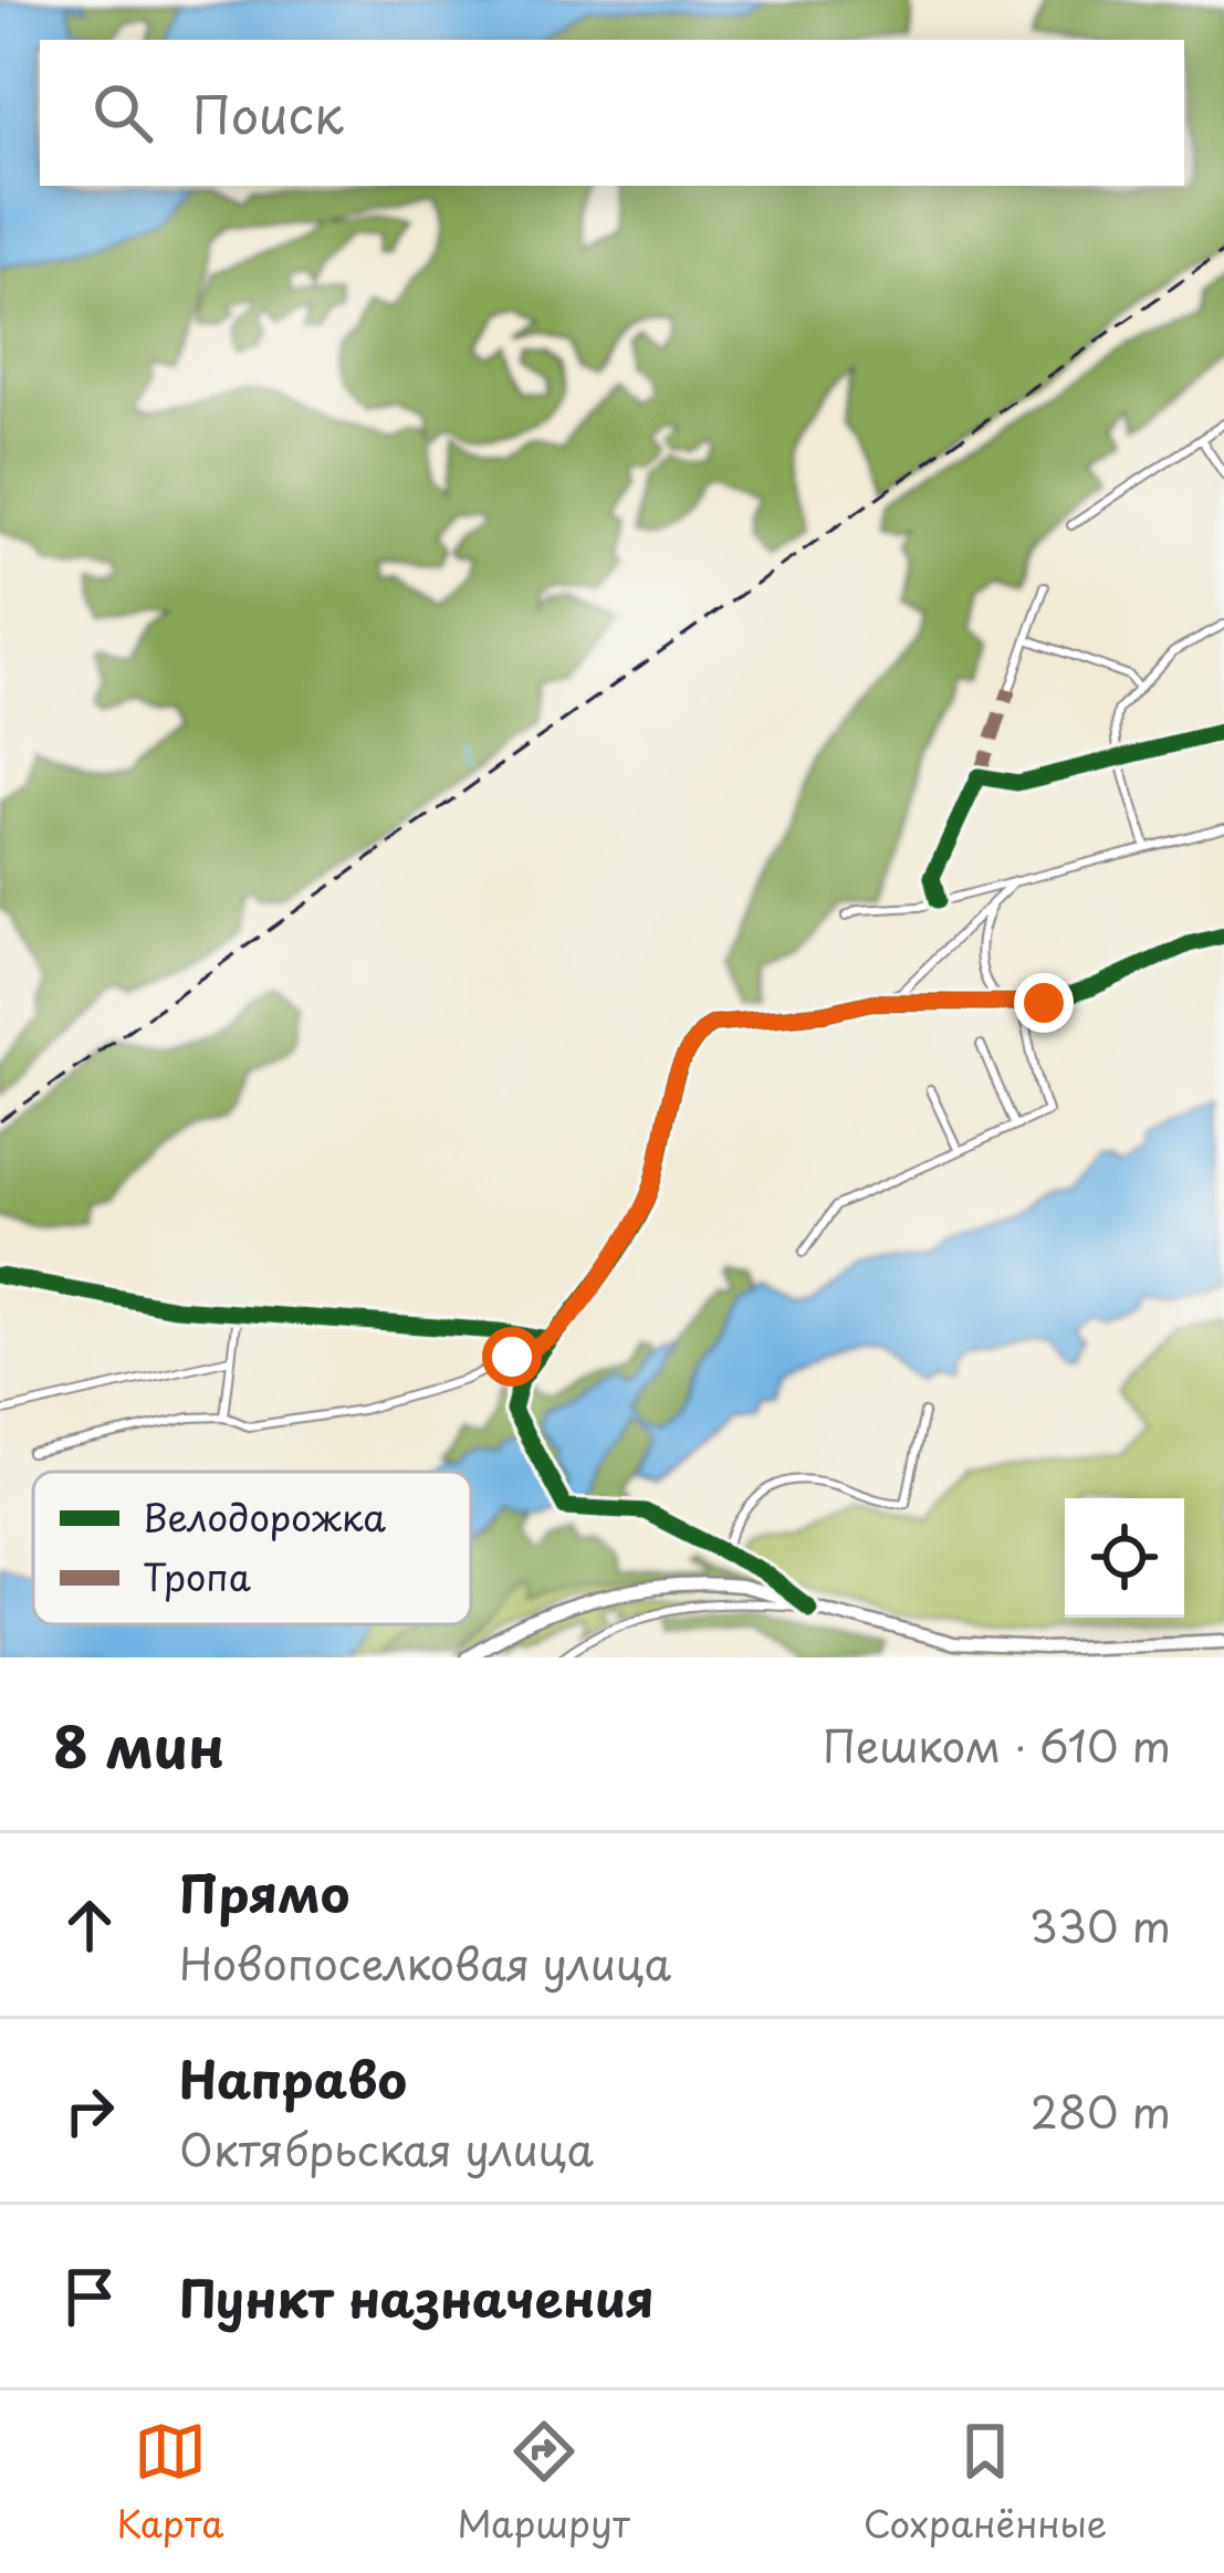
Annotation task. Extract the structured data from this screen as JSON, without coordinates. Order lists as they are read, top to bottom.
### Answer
{
  "legend": ["Велодорожка", "Тропа"],
  "page": {
    "search": "Поиск",
    "heading": ["8 мин", "Пешком · 610 m"],
    "list": [
      ["Прямо", "Новопоселковая улица", "330 m"],
      ["Направо", "Октябрьская улица", "280 m"],
      "Пункт назначения"
    ],
    "nav": ["Карта", "Маршрут", "Сохранённые"]
  }
}
